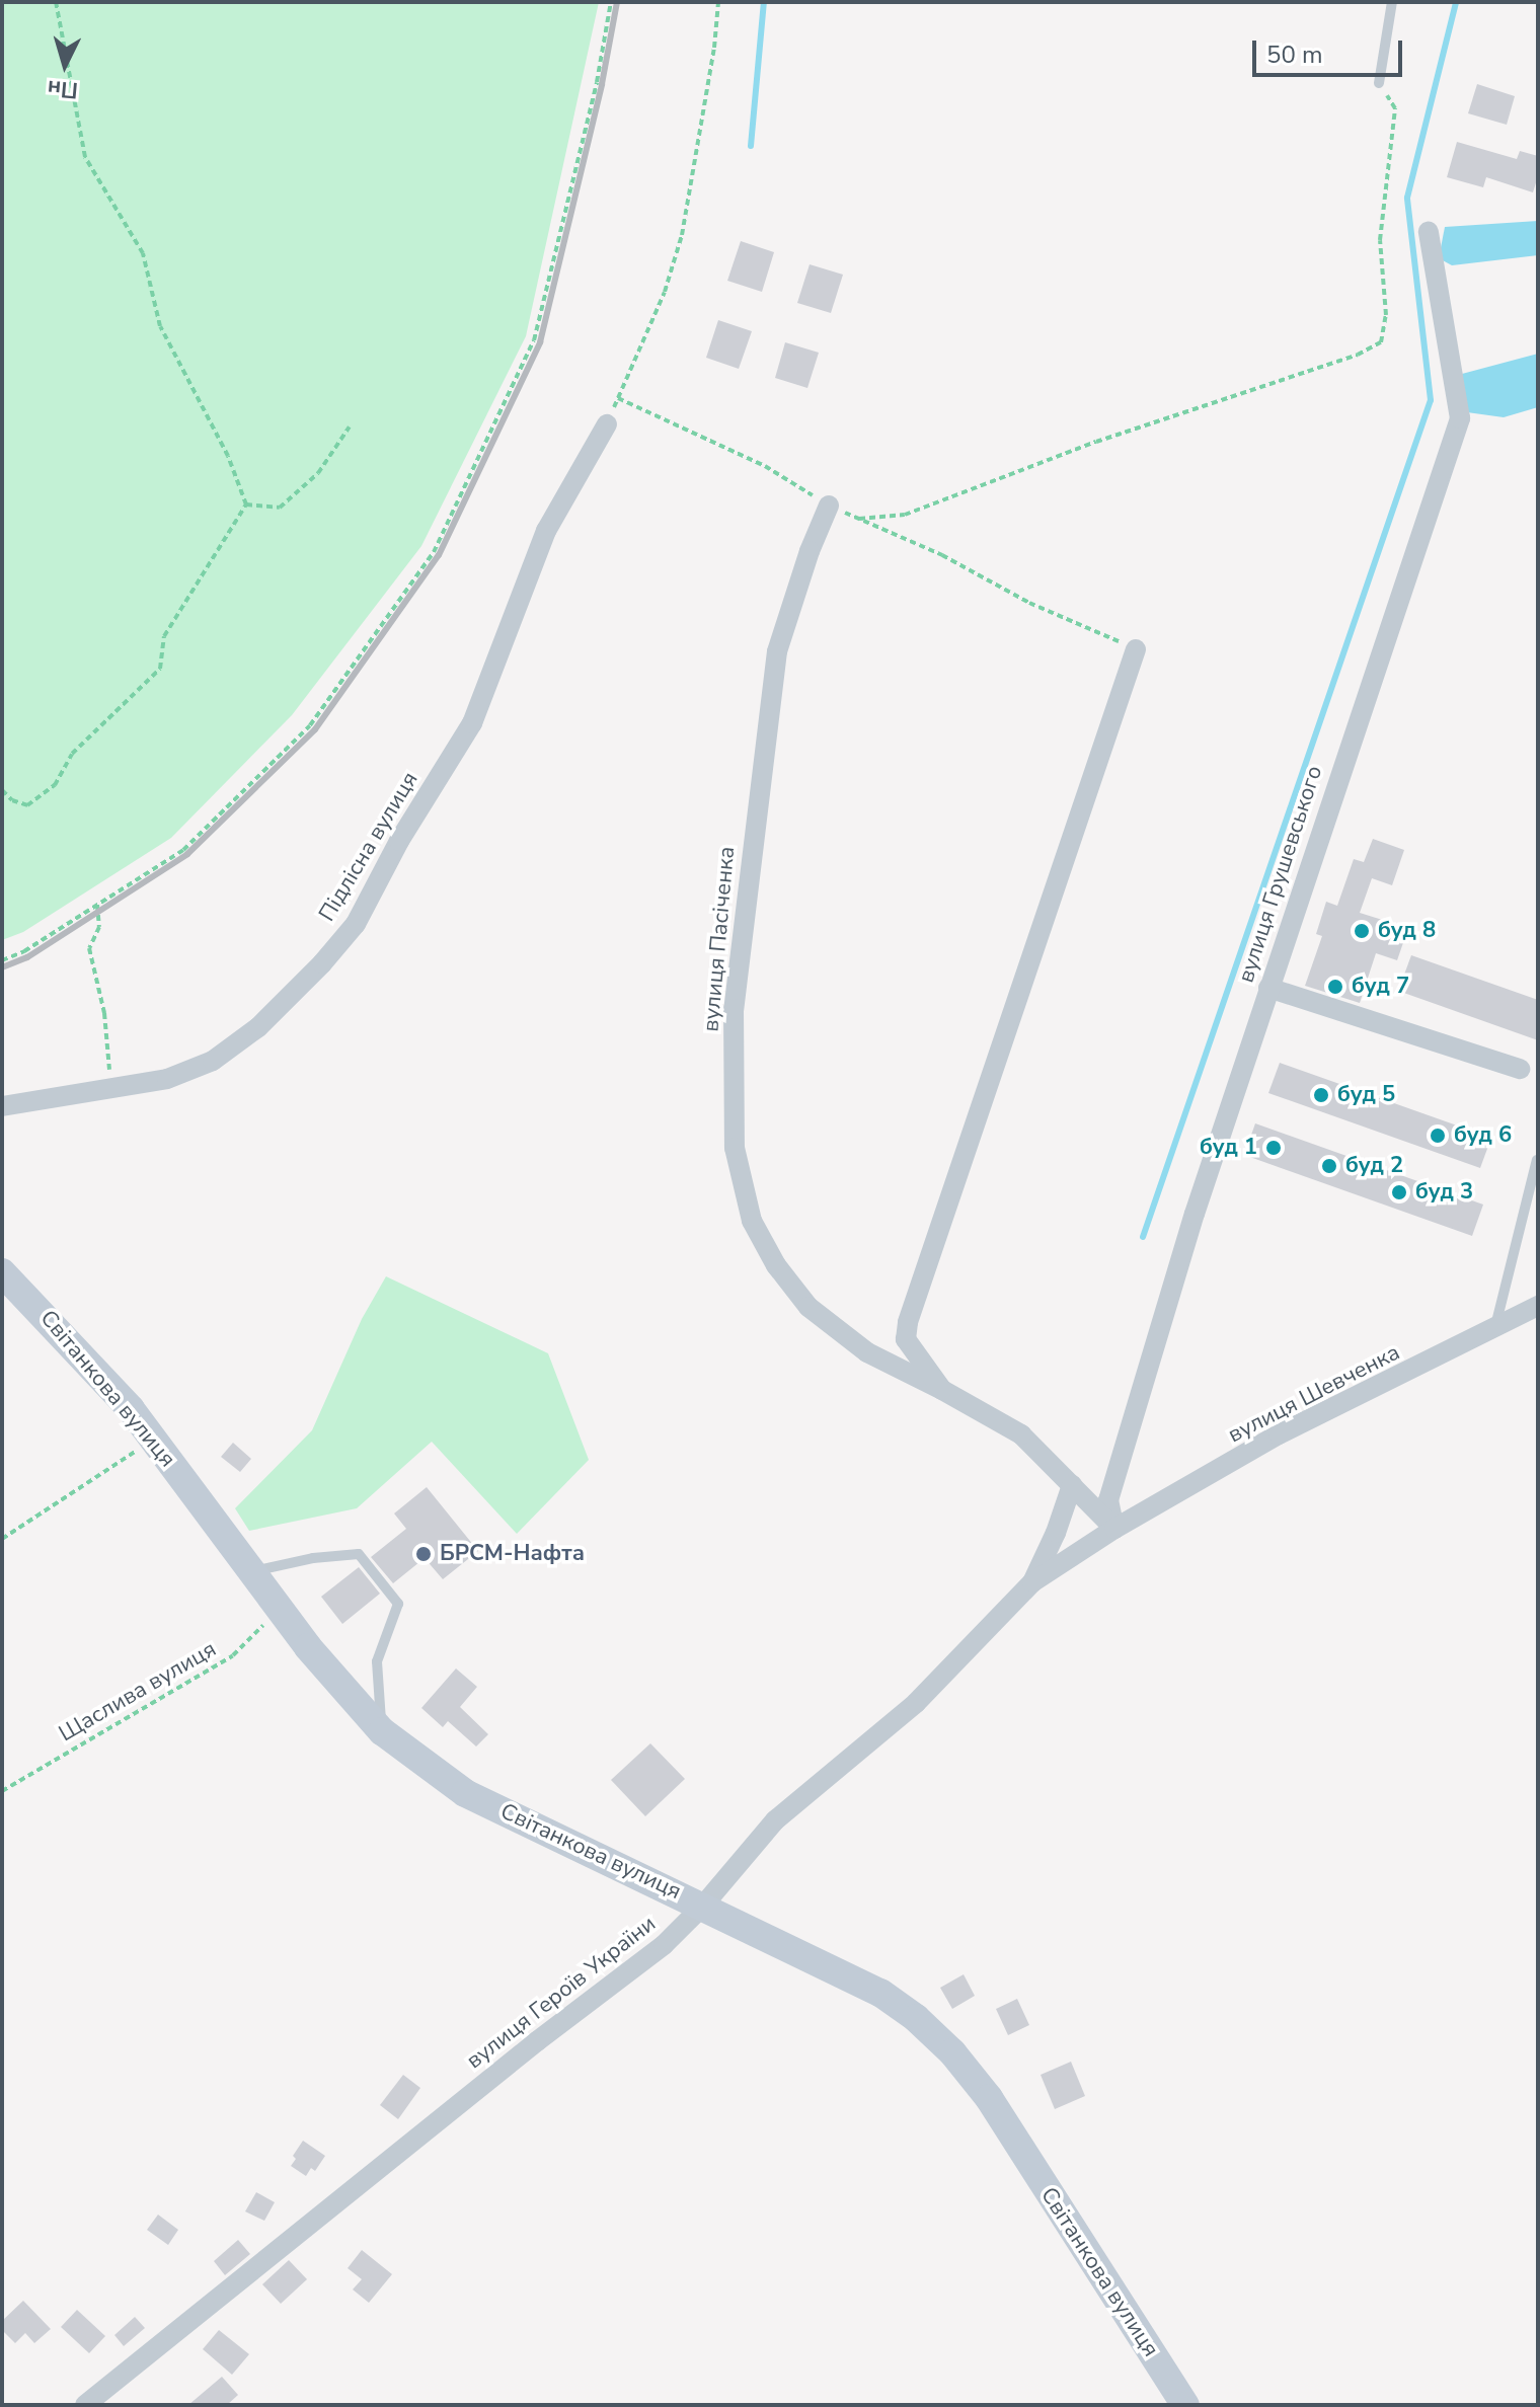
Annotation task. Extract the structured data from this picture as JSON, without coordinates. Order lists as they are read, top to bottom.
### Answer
{
  "streets": {
    "main road": ["Світанкова вулиця"],
    "street": [
      "Підлісна вулиця",
      "вулиця Грушевського",
      "вулиця Пасіченка",
      "вулиця Шевченка",
      "вулиця Героїв України"
    ],
    "path": ["Щаслива вулиця"]
  },
  "crossings": [
    ["вулиця Грушевського", "вулиця Пасіченка"],
    ["вулиця Грушевського", "вулиця Шевченка"],
    ["вулиця Грушевського", "вулиця Героїв України"],
    ["вулиця Пасіченка", "вулиця Шевченка"],
    ["вулиця Пасіченка", "вулиця Героїв України"],
    ["Світанкова вулиця", "Щаслива вулиця"],
    ["Світанкова вулиця", "вулиця Героїв України"],
    ["вулиця Шевченка", "вулиця Героїв України"]
  ],
  "places": [
    "буд 8",
    "буд 7",
    "буд 5",
    "буд 6",
    "буд 1",
    "буд 2",
    "буд 3",
    "БРСМ-Нафта"
  ],
  "scale_bar": "50 m",
  "north": "bottom"
}
